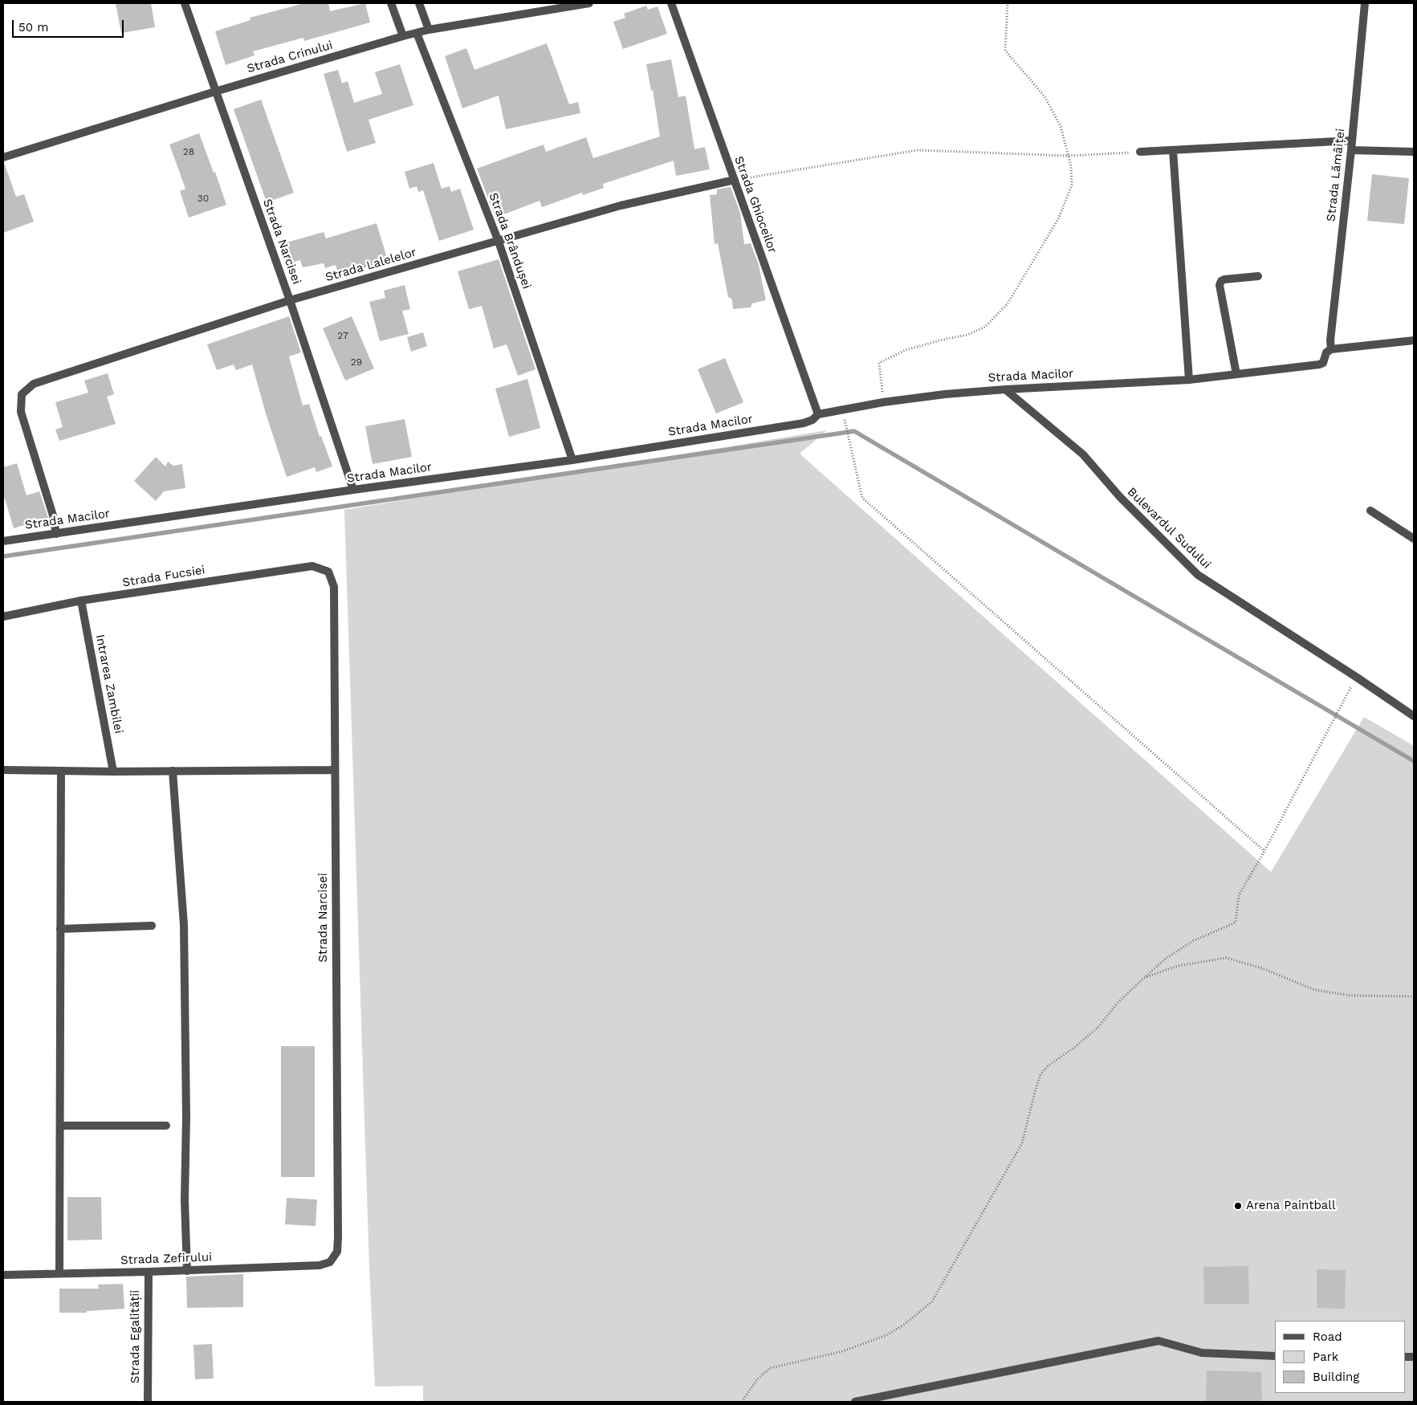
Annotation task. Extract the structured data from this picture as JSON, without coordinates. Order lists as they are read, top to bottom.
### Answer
{
  "streets": {
    "street": [
      "Strada Crinului",
      "Strada Lămâiței",
      "Strada Ghioceilor",
      "Strada Brândușei",
      "Strada Narcisei",
      "Strada Lalelelor",
      "Strada Macilor",
      "Bulevardul Sudului",
      "Strada Fucsiei",
      "Intrarea Zambilei",
      "Strada Zefirului",
      "Strada Egalității"
    ]
  },
  "crossings": [
    ["Strada Crinului", "Strada Brândușei"],
    ["Strada Crinului", "Strada Narcisei"],
    ["Strada Lămâiței", "Strada Macilor"],
    ["Strada Ghioceilor", "Strada Lalelelor"],
    ["Strada Ghioceilor", "Strada Macilor"],
    ["Strada Brândușei", "Strada Lalelelor"],
    ["Strada Brândușei", "Strada Macilor"],
    ["Strada Narcisei", "Strada Lalelelor"],
    ["Strada Narcisei", "Strada Macilor"],
    ["Strada Narcisei", "Strada Fucsiei"],
    ["Strada Narcisei", "Strada Zefirului"],
    ["Strada Lalelelor", "Strada Macilor"],
    ["Strada Macilor", "Bulevardul Sudului"],
    ["Strada Fucsiei", "Intrarea Zambilei"],
    ["Strada Zefirului", "Strada Egalității"]
  ],
  "places": ["Arena Paintball"],
  "house_numbers": [
    "28",
    "30",
    "27",
    "29"
  ],
  "legend": ["Road", "Park", "Building"],
  "scale_bar": "50 m"
}
